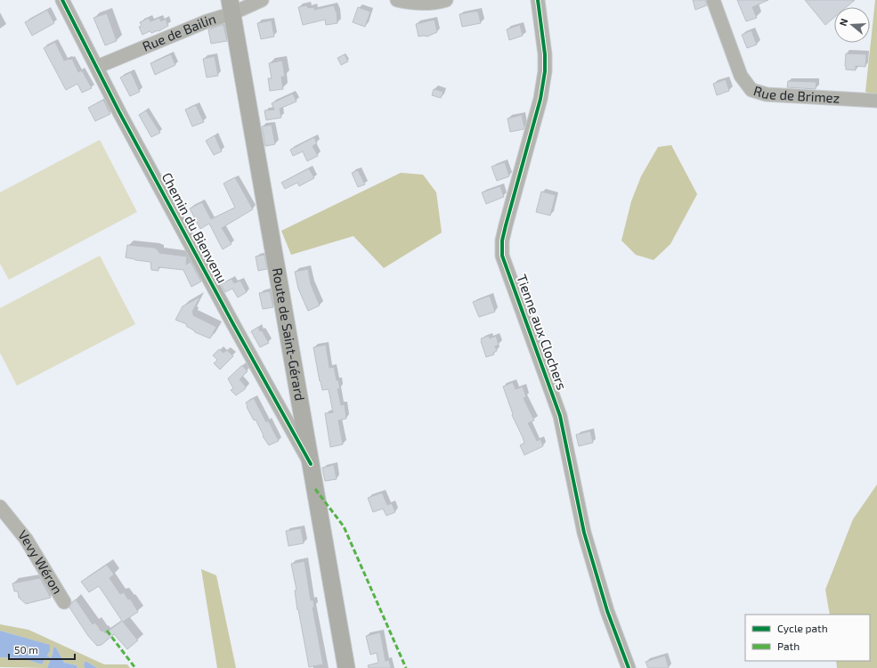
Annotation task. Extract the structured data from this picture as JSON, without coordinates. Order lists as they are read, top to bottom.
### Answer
{
  "streets": {
    "main road": ["Route de Saint-Gérard"],
    "street": [
      "Rue de Bailin",
      "Rue de Brimez",
      "Chemin du Bienvenu",
      "Tienne aux Clochers",
      "Vevy Wéron"
    ]
  },
  "crossings": [
    ["Rue de Bailin", "Chemin du Bienvenu"],
    ["Rue de Bailin", "Route de Saint-Gérard"],
    ["Chemin du Bienvenu", "Route de Saint-Gérard"]
  ],
  "legend": ["Cycle path", "Path"],
  "scale_bar": "50 m",
  "north": "left"
}
